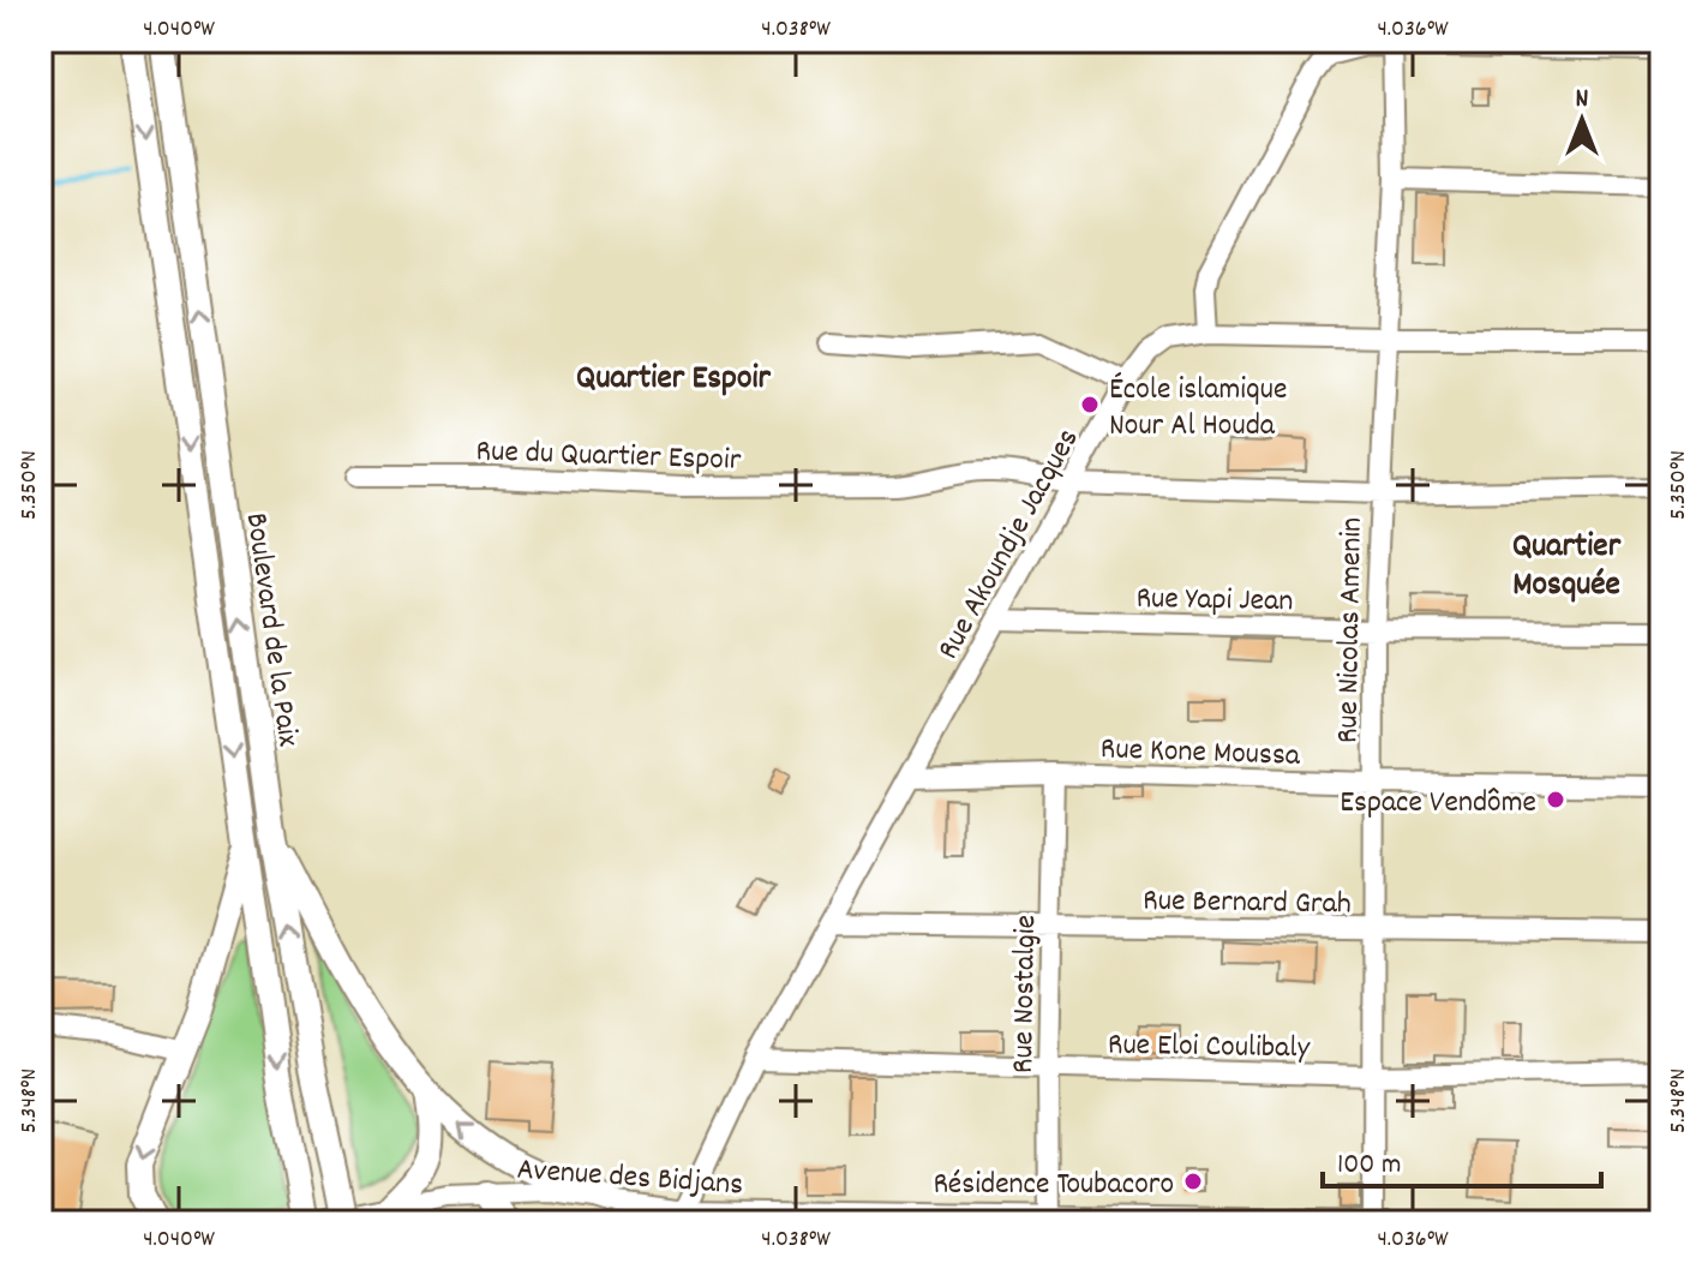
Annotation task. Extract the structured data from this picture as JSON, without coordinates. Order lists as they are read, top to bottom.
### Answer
{
  "streets": {
    "main road": ["Boulevard de la Paix"],
    "street": [
      "Rue du Quartier Espoir",
      "Rue Akoundje Jacques",
      "Rue Yapi Jean",
      "Rue Nicolas Amenin",
      "Rue Kone Moussa",
      "Rue Bernard Grah",
      "Rue Nostalgie",
      "Rue Eloi Coulibaly",
      "Avenue des Bidjans"
    ]
  },
  "crossings": [
    ["Rue du Quartier Espoir", "Rue Akoundje Jacques"],
    ["Rue du Quartier Espoir", "Rue Nicolas Amenin"],
    ["Rue Akoundje Jacques", "Rue Yapi Jean"],
    ["Rue Akoundje Jacques", "Rue Nicolas Amenin"],
    ["Rue Akoundje Jacques", "Rue Kone Moussa"],
    ["Rue Akoundje Jacques", "Rue Bernard Grah"],
    ["Rue Akoundje Jacques", "Rue Eloi Coulibaly"],
    ["Rue Akoundje Jacques", "Avenue des Bidjans"],
    ["Rue Yapi Jean", "Rue Nicolas Amenin"],
    ["Boulevard de la Paix", "Avenue des Bidjans"],
    ["Rue Nicolas Amenin", "Rue Kone Moussa"],
    ["Rue Nicolas Amenin", "Rue Bernard Grah"],
    ["Rue Nicolas Amenin", "Rue Eloi Coulibaly"],
    ["Rue Nicolas Amenin", "Avenue des Bidjans"],
    ["Rue Kone Moussa", "Rue Nostalgie"],
    ["Rue Bernard Grah", "Rue Nostalgie"],
    ["Rue Nostalgie", "Rue Eloi Coulibaly"],
    ["Rue Nostalgie", "Avenue des Bidjans"]
  ],
  "districts": ["Quartier Espoir", "Quartier Mosquée"],
  "places": ["École islamique Nour Al Houda", "Espace Vendôme", "Résidence Toubacoro"],
  "scale_bar": "100 m",
  "north": "top",
  "coordinates": [
    "4.040°W",
    "4.038°W",
    "4.036°W",
    "5.350°N",
    "5.348°N"
  ]
}
